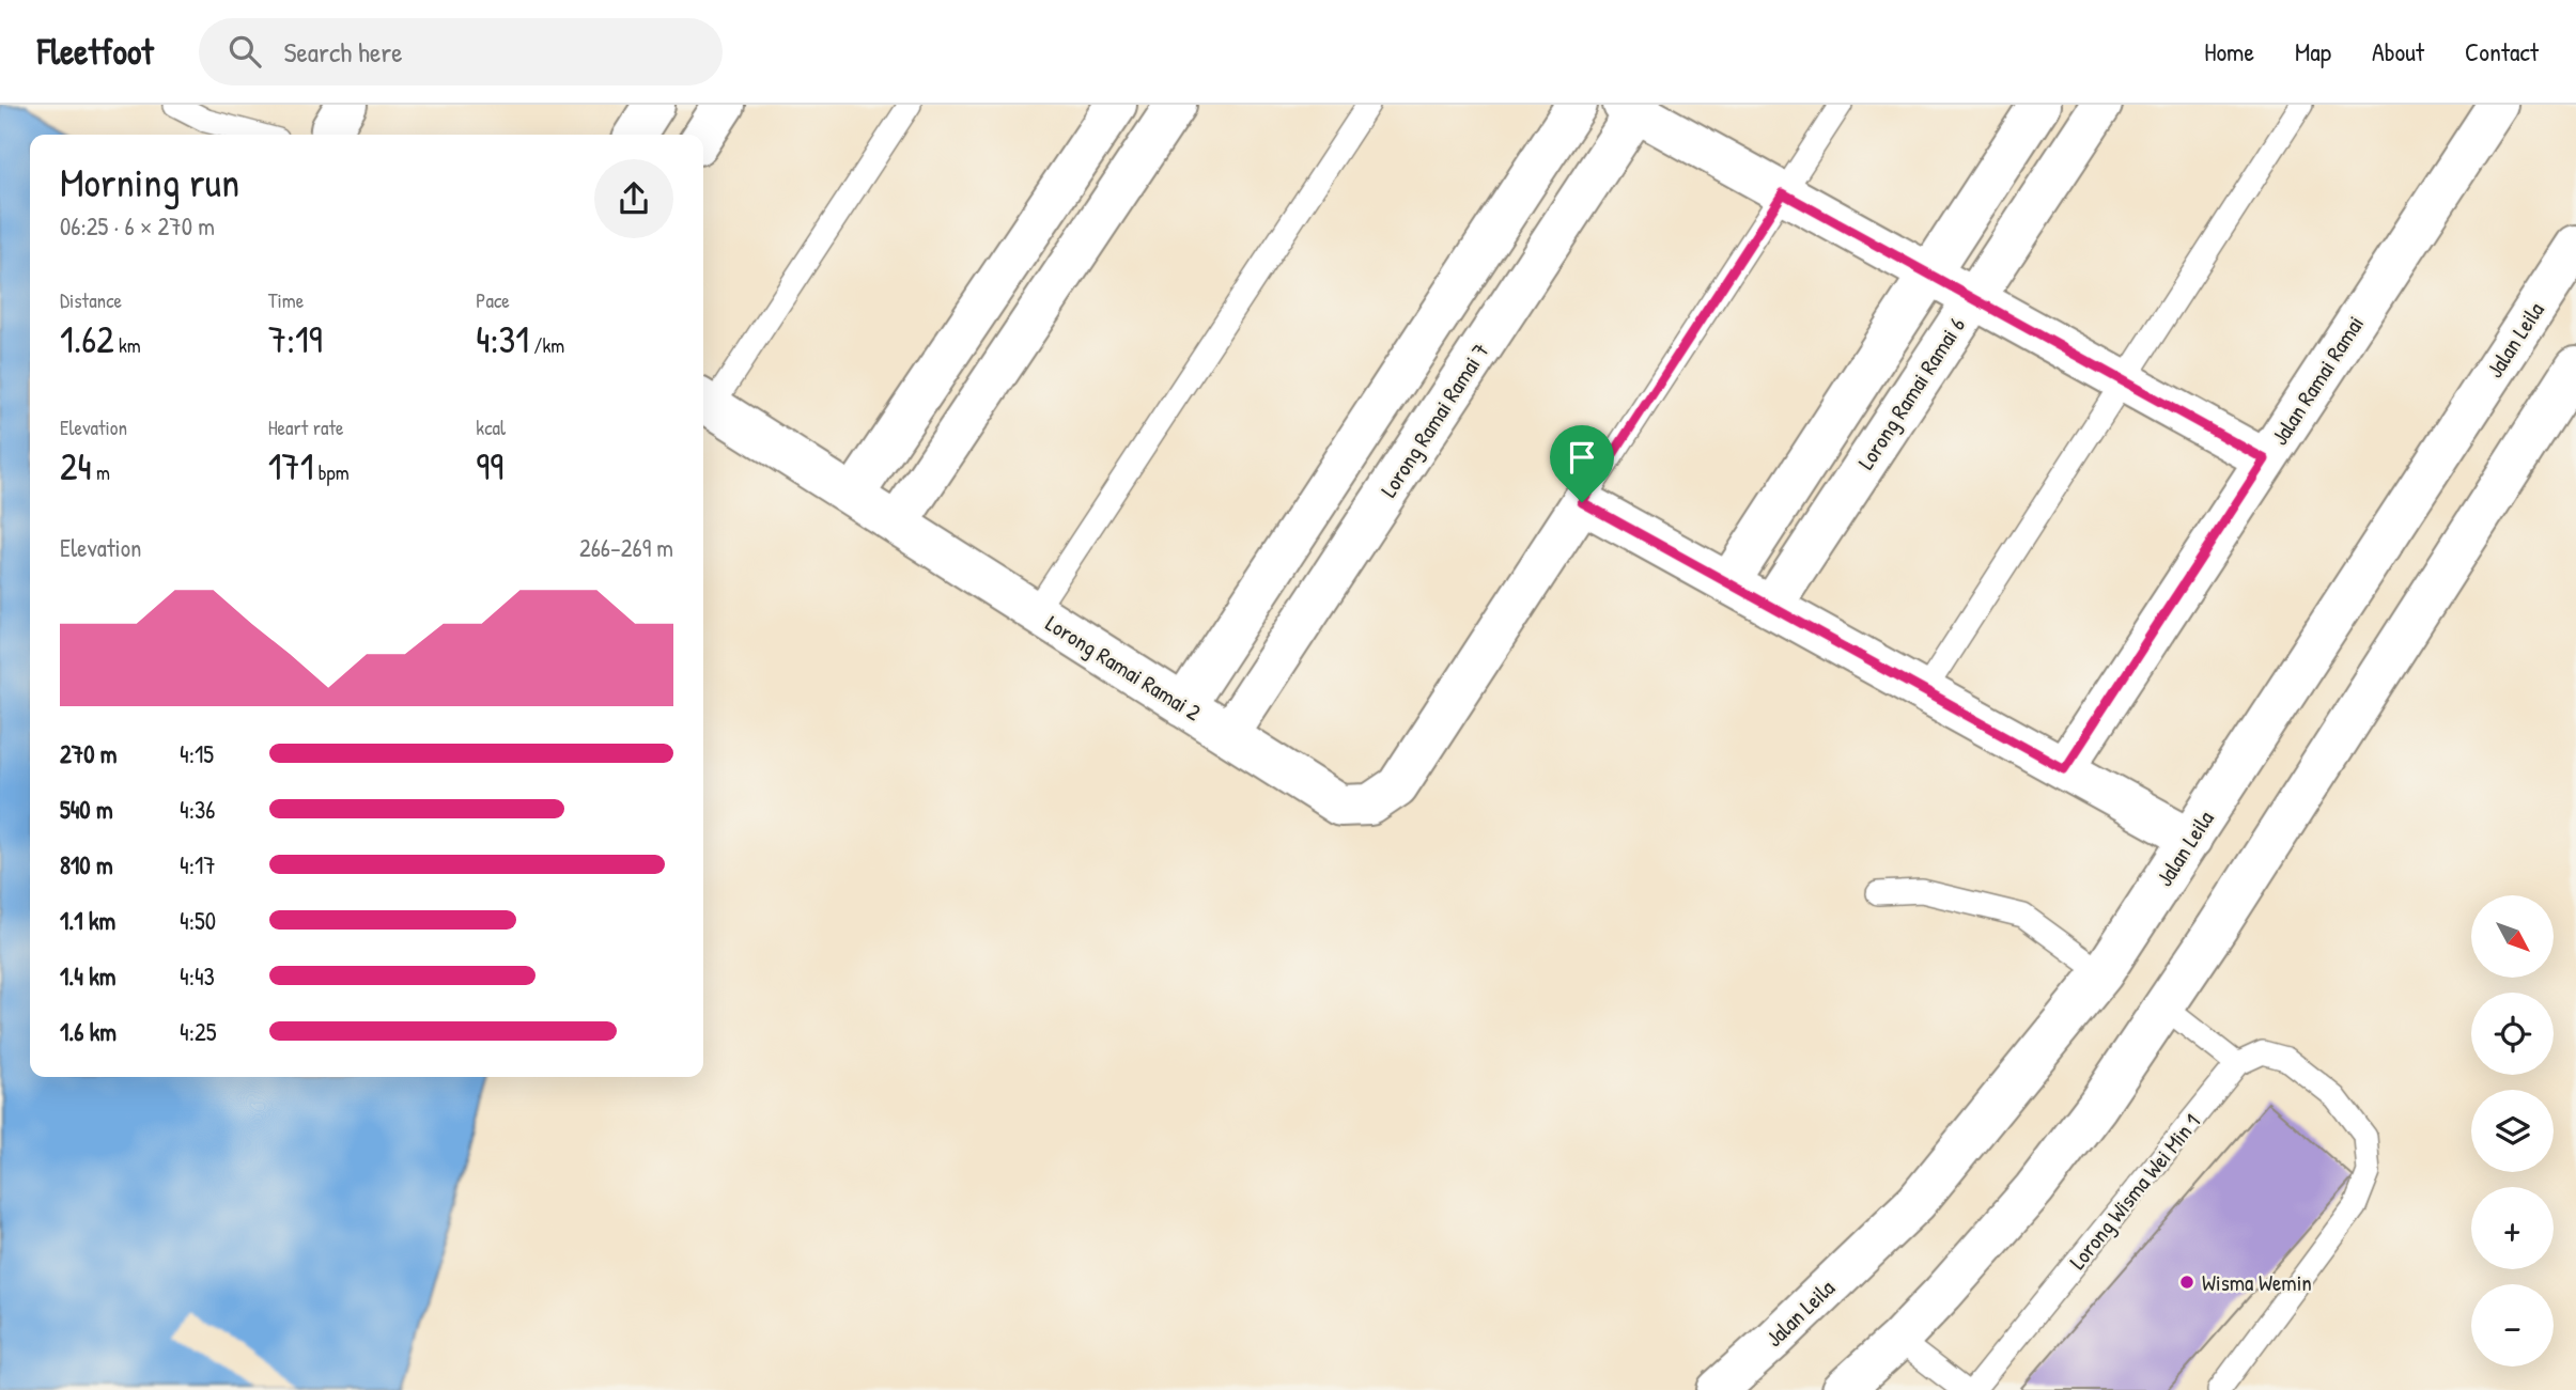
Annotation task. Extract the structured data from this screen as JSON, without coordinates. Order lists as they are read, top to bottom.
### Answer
{
  "streets": {
    "street": [
      "Jalan Leila",
      "Jalan Ramai Ramai",
      "Lorong Ramai Ramai 6",
      "Lorong Ramai Ramai 7",
      "Lorong Ramai Ramai 2"
    ],
    "lane": ["Lorong Wisma Wei Min 1"]
  },
  "crossings": [
    ["Lorong Ramai Ramai 7", "Lorong Ramai Ramai 2"]
  ],
  "places": ["Wisma Wemin"],
  "north": "bottom right",
  "page": {
    "header": "Fleetfoot",
    "search": "Search here",
    "nav": [
      "Home",
      "Map",
      "About",
      "Contact"
    ],
    "heading": ["Morning run", "06:25 · 6 × 270 m"],
    "stats": [
      ["Distance", "1.62 km"],
      ["Time", "7:19"],
      ["Pace", "4:31 /km"],
      ["Elevation", "24 m"],
      ["Heart rate", "171 bpm"],
      ["kcal", "99"]
    ],
    "chart": ["Elevation", "266–269 m"],
    "list": [
      {
        "name": "270 m",
        "note": "4:15"
      },
      {
        "name": "540 m",
        "note": "4:36"
      },
      {
        "name": "810 m",
        "note": "4:17"
      },
      {
        "name": "1.1 km",
        "note": "4:50"
      },
      {
        "name": "1.4 km",
        "note": "4:43"
      },
      {
        "name": "1.6 km",
        "note": "4:25"
      }
    ],
    "map_buttons": ["+", "−"]
  }
}
